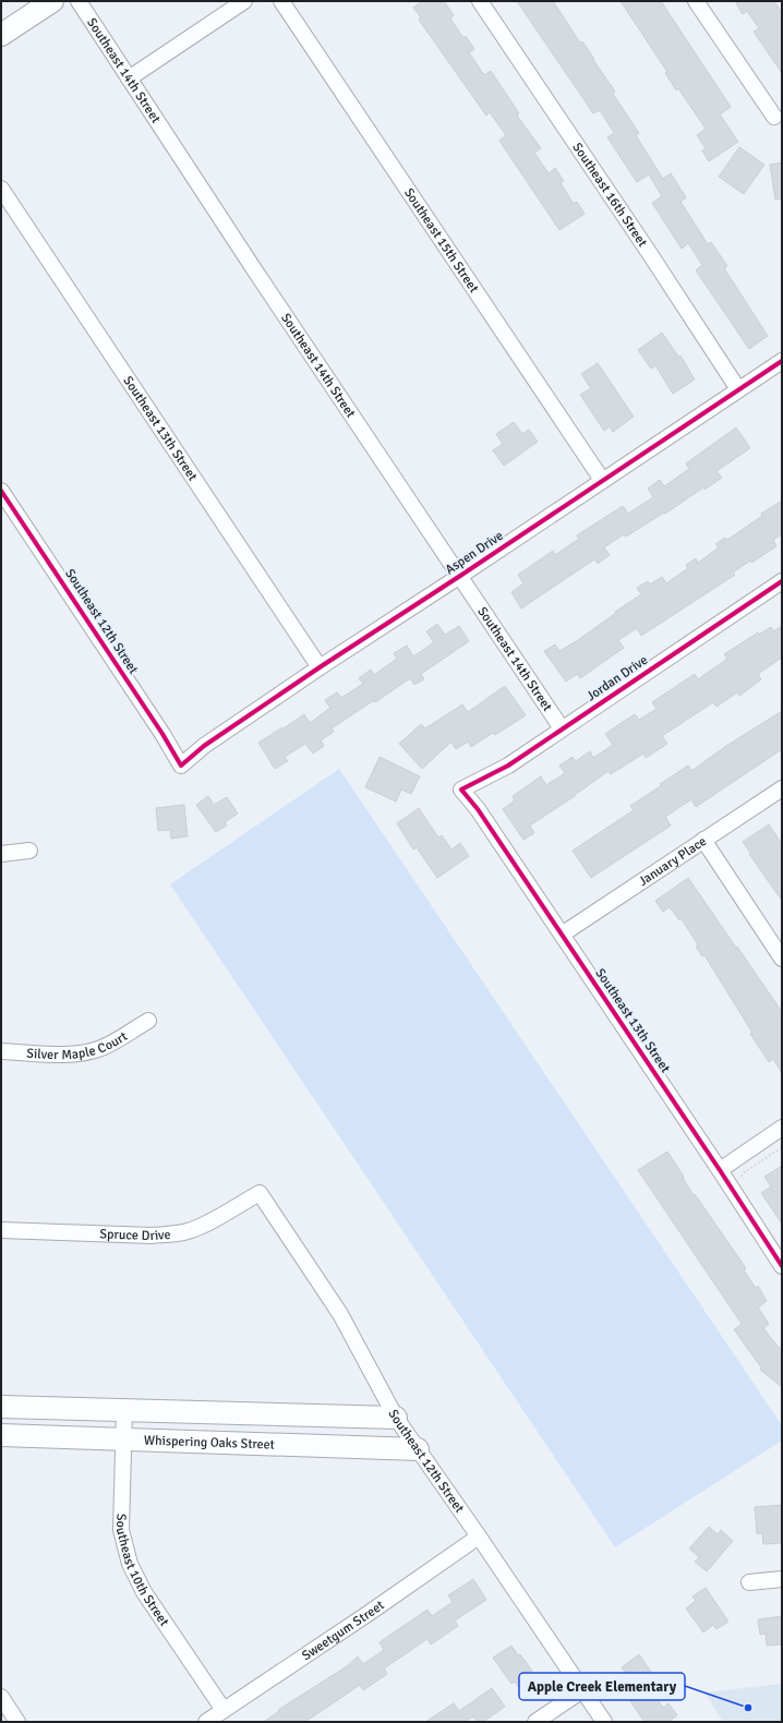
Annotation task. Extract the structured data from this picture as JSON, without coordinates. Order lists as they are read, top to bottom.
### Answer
{
  "streets": {
    "street": [
      "Southeast 14th Street",
      "Southeast 16th Street",
      "Southeast 15th Street",
      "Southeast 13th Street",
      "Aspen Drive",
      "Southeast 12th Street",
      "Jordan Drive",
      "January Place",
      "Silver Maple Court",
      "Spruce Drive",
      "Whispering Oaks Street",
      "Southeast 10th Street",
      "Sweetgum Street"
    ]
  },
  "crossings": [
    ["Southeast 14th Street", "Aspen Drive"],
    ["Southeast 14th Street", "Jordan Drive"],
    ["Southeast 16th Street", "Aspen Drive"],
    ["Southeast 15th Street", "Aspen Drive"],
    ["Southeast 13th Street", "Aspen Drive"],
    ["Southeast 13th Street", "Jordan Drive"],
    ["Southeast 13th Street", "January Place"],
    ["Aspen Drive", "Southeast 12th Street"],
    ["Southeast 12th Street", "Spruce Drive"],
    ["Southeast 12th Street", "Whispering Oaks Street"],
    ["Southeast 12th Street", "Sweetgum Street"],
    ["Whispering Oaks Street", "Southeast 10th Street"],
    ["Southeast 10th Street", "Sweetgum Street"]
  ],
  "places": ["Apple Creek Elementary"]
}
